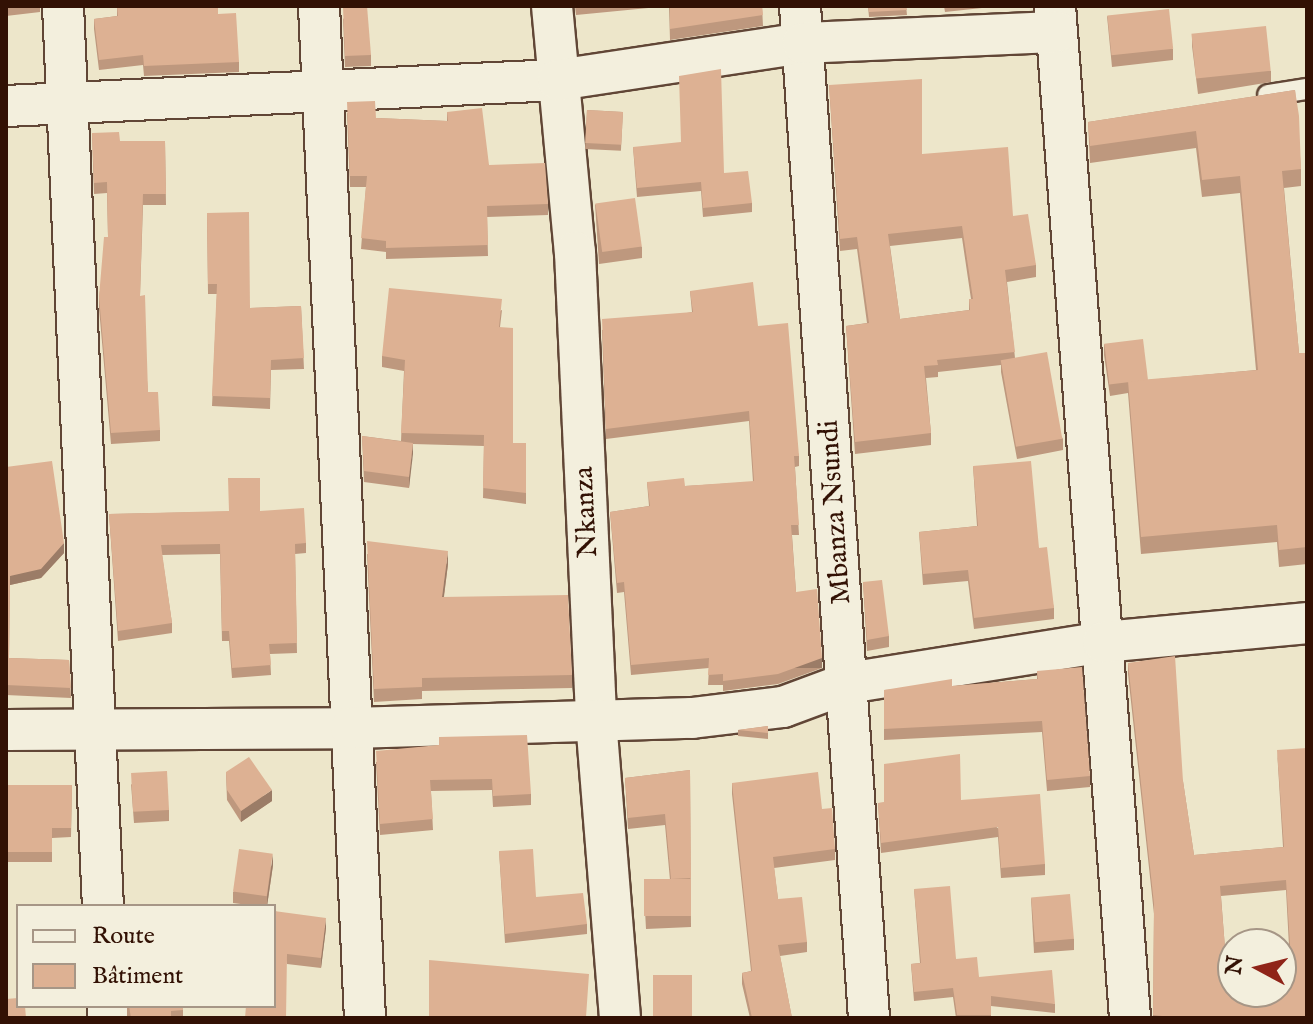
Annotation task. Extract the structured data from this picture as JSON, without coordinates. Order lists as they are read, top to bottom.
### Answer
{
  "streets": {
    "street": ["Nkanza", "Mbanza Nsundi"]
  },
  "legend": ["Route", "Bâtiment"],
  "north": "left"
}
